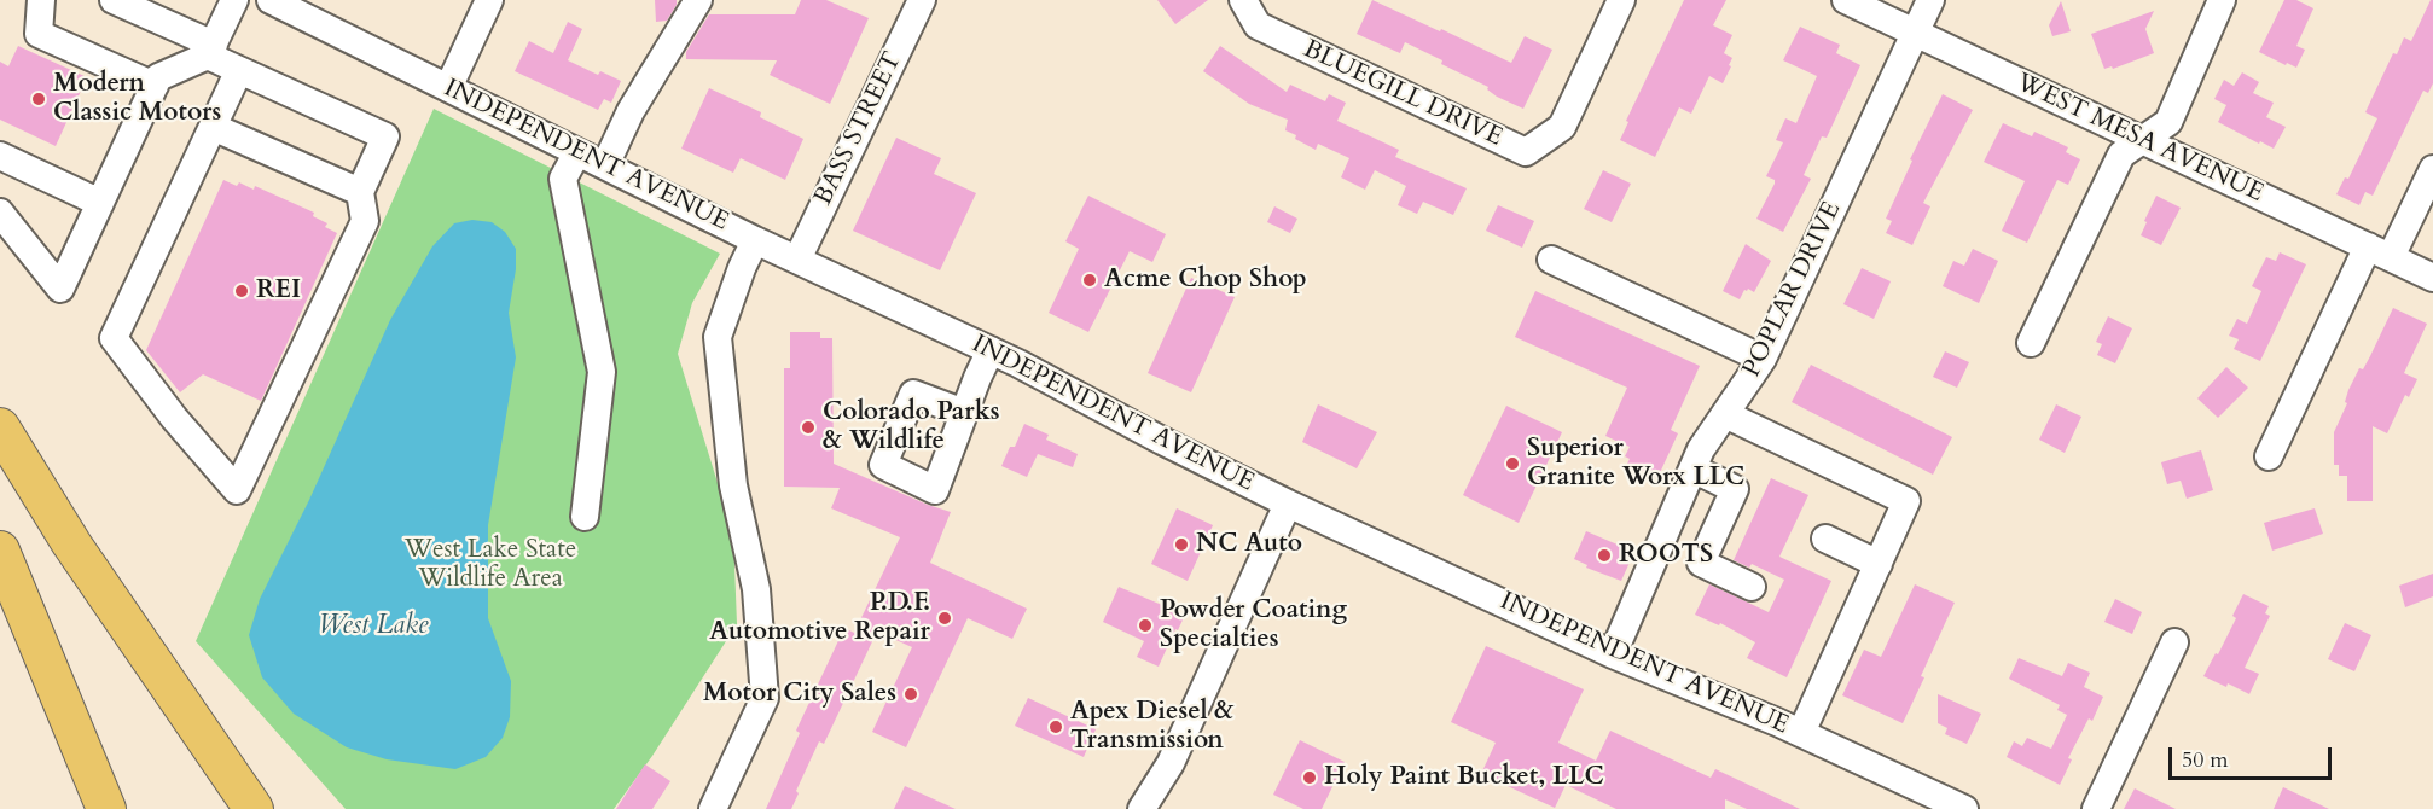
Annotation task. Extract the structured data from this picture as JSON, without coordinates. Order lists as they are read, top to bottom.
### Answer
{
  "streets": {
    "street": [
      "BLUEGILL DRIVE",
      "BASS STREET",
      "WEST MESA AVENUE",
      "INDEPENDENT AVENUE",
      "POPLAR DRIVE"
    ]
  },
  "crossings": [
    ["BASS STREET", "INDEPENDENT AVENUE"],
    ["WEST MESA AVENUE", "POPLAR DRIVE"],
    ["INDEPENDENT AVENUE", "POPLAR DRIVE"]
  ],
  "water": ["West Lake"],
  "parks": ["West Lake State Wildlife Area"],
  "places": [
    "Modern Classic Motors",
    "Acme Chop Shop",
    "REI",
    "Colorado Parks & Wildlife",
    "Superior Granite Worx LLC",
    "NC Auto",
    "ROOTS",
    "P.D.F. Automotive Repair",
    "Powder Coating Specialties",
    "Motor City Sales",
    "Apex Diesel & Transmission",
    "Holy Paint Bucket, LLC"
  ],
  "scale_bar": "50 m"
}
